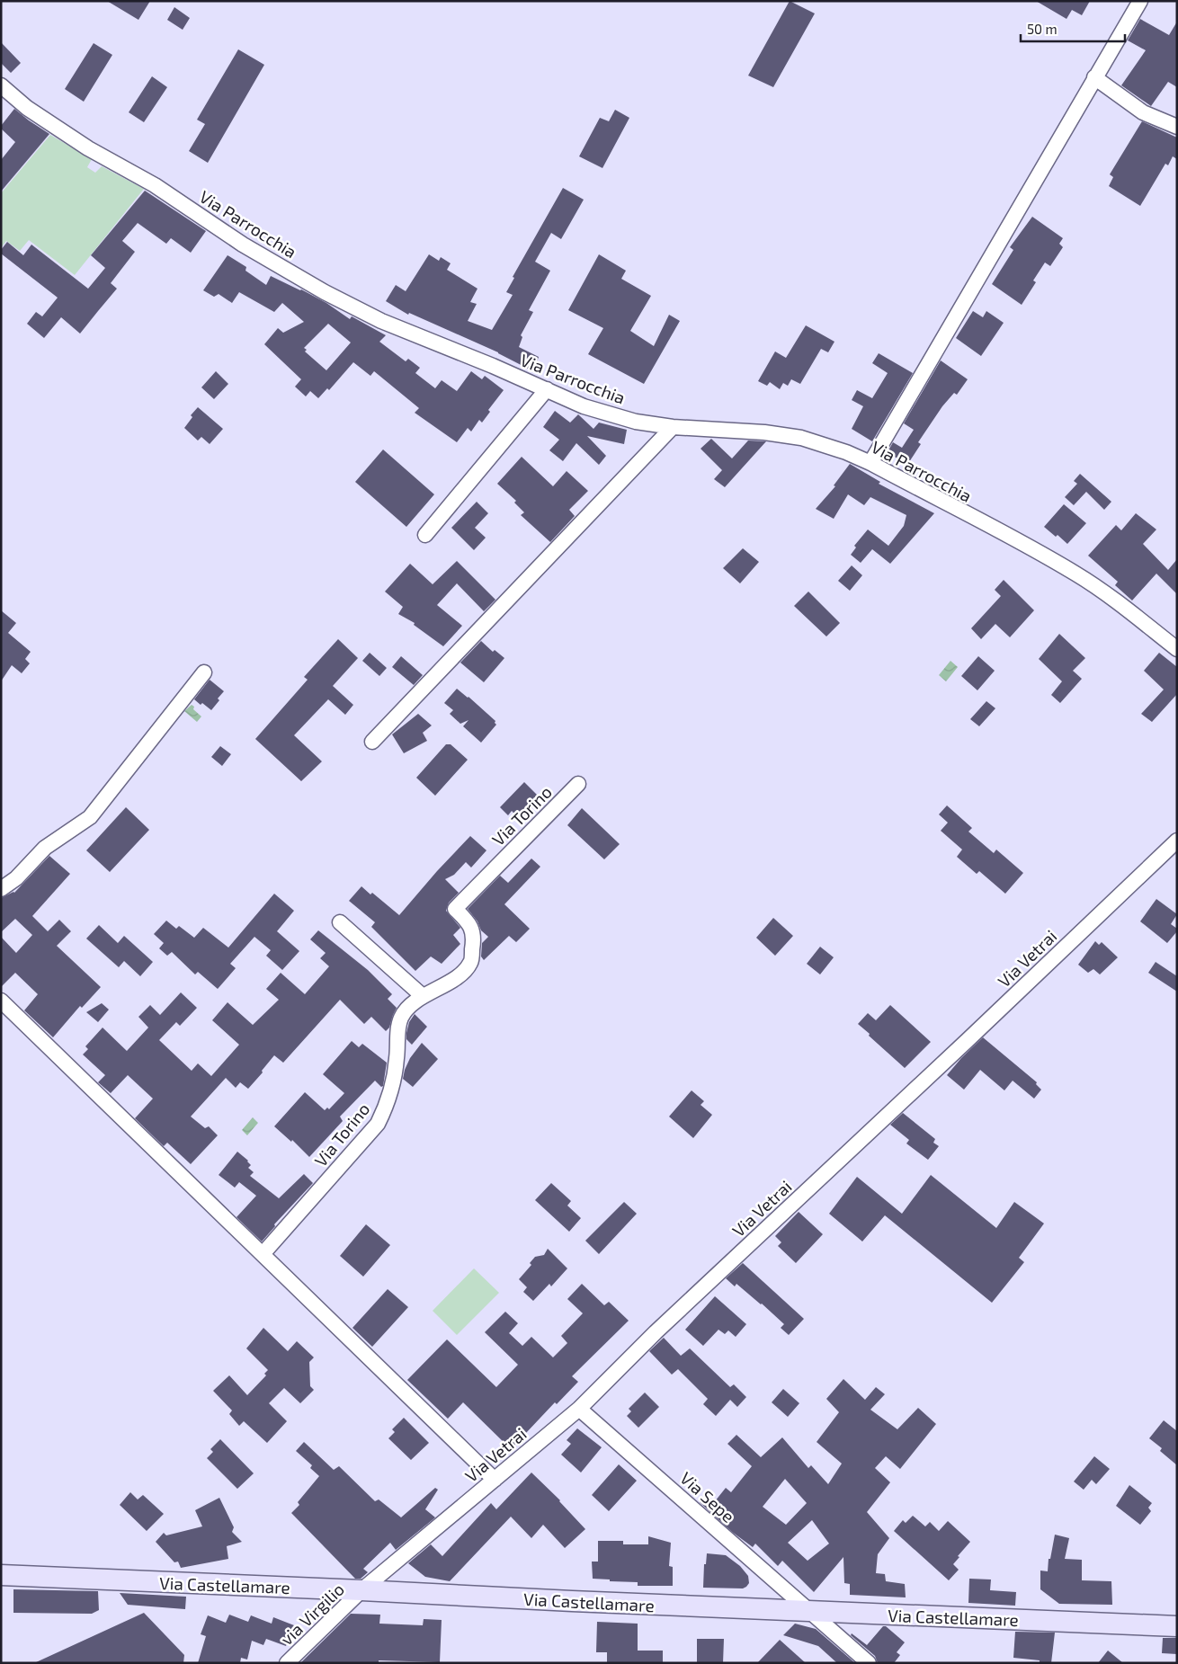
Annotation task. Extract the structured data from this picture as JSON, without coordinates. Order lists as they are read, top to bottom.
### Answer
{
  "streets": {
    "main road": ["Via Castellamare"],
    "street": [
      "Via Parrocchia",
      "Via Torino",
      "Via Vetrai",
      "Via Sepe",
      "via Virgilio"
    ]
  },
  "crossings": [
    ["Via Vetrai", "Via Sepe"],
    ["Via Vetrai", "Via Castellamare"],
    ["Via Vetrai", "via Virgilio"],
    ["Via Sepe", "Via Castellamare"],
    ["Via Castellamare", "via Virgilio"]
  ],
  "scale_bar": "50 m"
}
